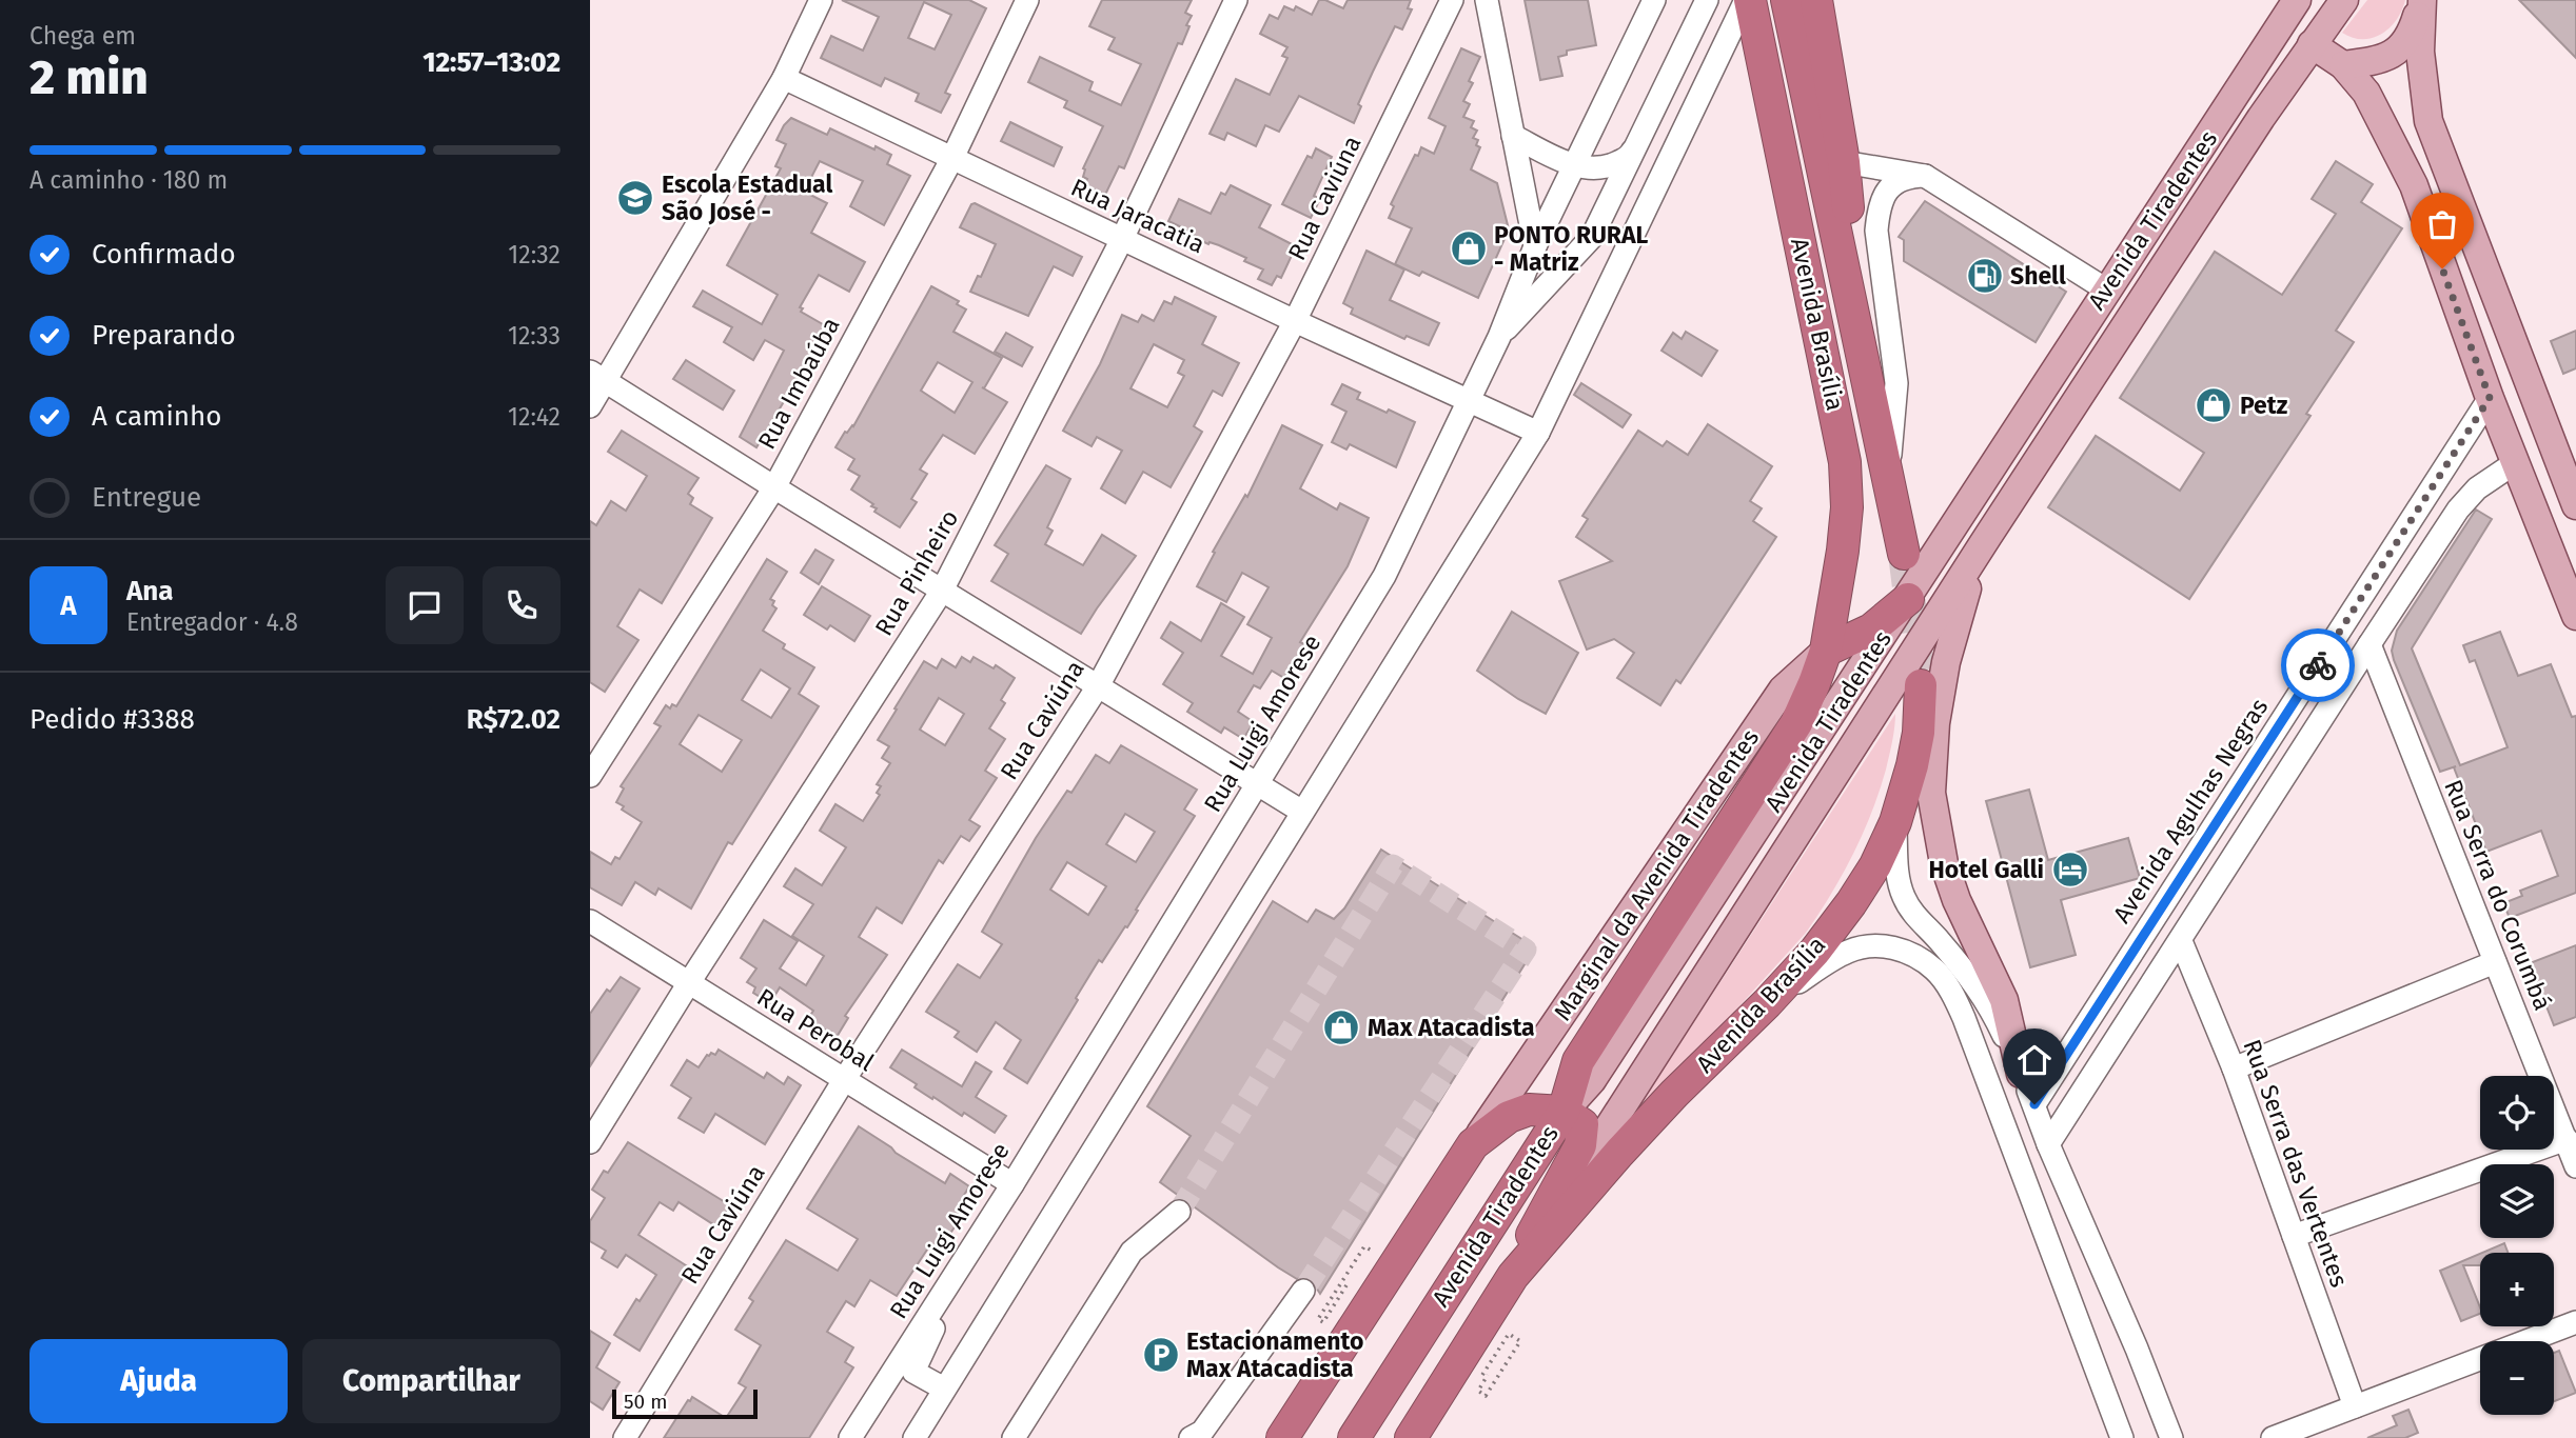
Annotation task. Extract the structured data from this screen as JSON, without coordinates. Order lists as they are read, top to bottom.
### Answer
{
  "streets": {
    "highway": ["Avenida Tiradentes", "Avenida Brasília"],
    "main road": ["Marginal da Avenida Tiradentes"],
    "street": [
      "Rua Caviúna",
      "Rua Jaracatia",
      "Rua Imbaúba",
      "Rua Pinheiro",
      "Rua Luigi Amorese",
      "Avenida Agulhas Negras",
      "Rua Serra do Corumbá",
      "Rua Perobal",
      "Rua Serra das Vertentes"
    ]
  },
  "crossings": [
    ["Rua Caviúna", "Rua Jaracatia"],
    ["Rua Caviúna", "Rua Perobal"],
    ["Rua Jaracatia", "Rua Imbaúba"],
    ["Rua Jaracatia", "Rua Pinheiro"],
    ["Rua Jaracatia", "Rua Luigi Amorese"],
    ["Avenida Tiradentes", "Avenida Brasília"],
    ["Avenida Brasília", "Marginal da Avenida Tiradentes"],
    ["Rua Pinheiro", "Rua Perobal"],
    ["Rua Luigi Amorese", "Rua Perobal"]
  ],
  "places": {
    "school or university": ["Escola Estadual São José -"],
    "shop": ["PONTO RURAL - Matriz", "Petz", "Max Atacadista"],
    "fuel station": ["Shell"],
    "hotel": ["Hotel Galli"],
    "parking": ["Estacionamento Max Atacadista"]
  },
  "scale_bar": "50 m",
  "page": {
    "heading": ["2 min", "Chega em", "12:57–13:02"],
    "panel": [
      "Ana",
      "Entregador · 4.8",
      "Pedido #3388",
      "R$72.02"
    ],
    "bar": "A caminho · 180 m",
    "list": [
      ["Confirmado", "12:32"],
      ["Preparando", "12:33"],
      ["A caminho", "12:42"],
      "Entregue"
    ],
    "round": "A",
    "map_buttons": ["+", "−"],
    "buttons": ["Ajuda", "Compartilhar"],
    "scale": "50 m"
  }
}
